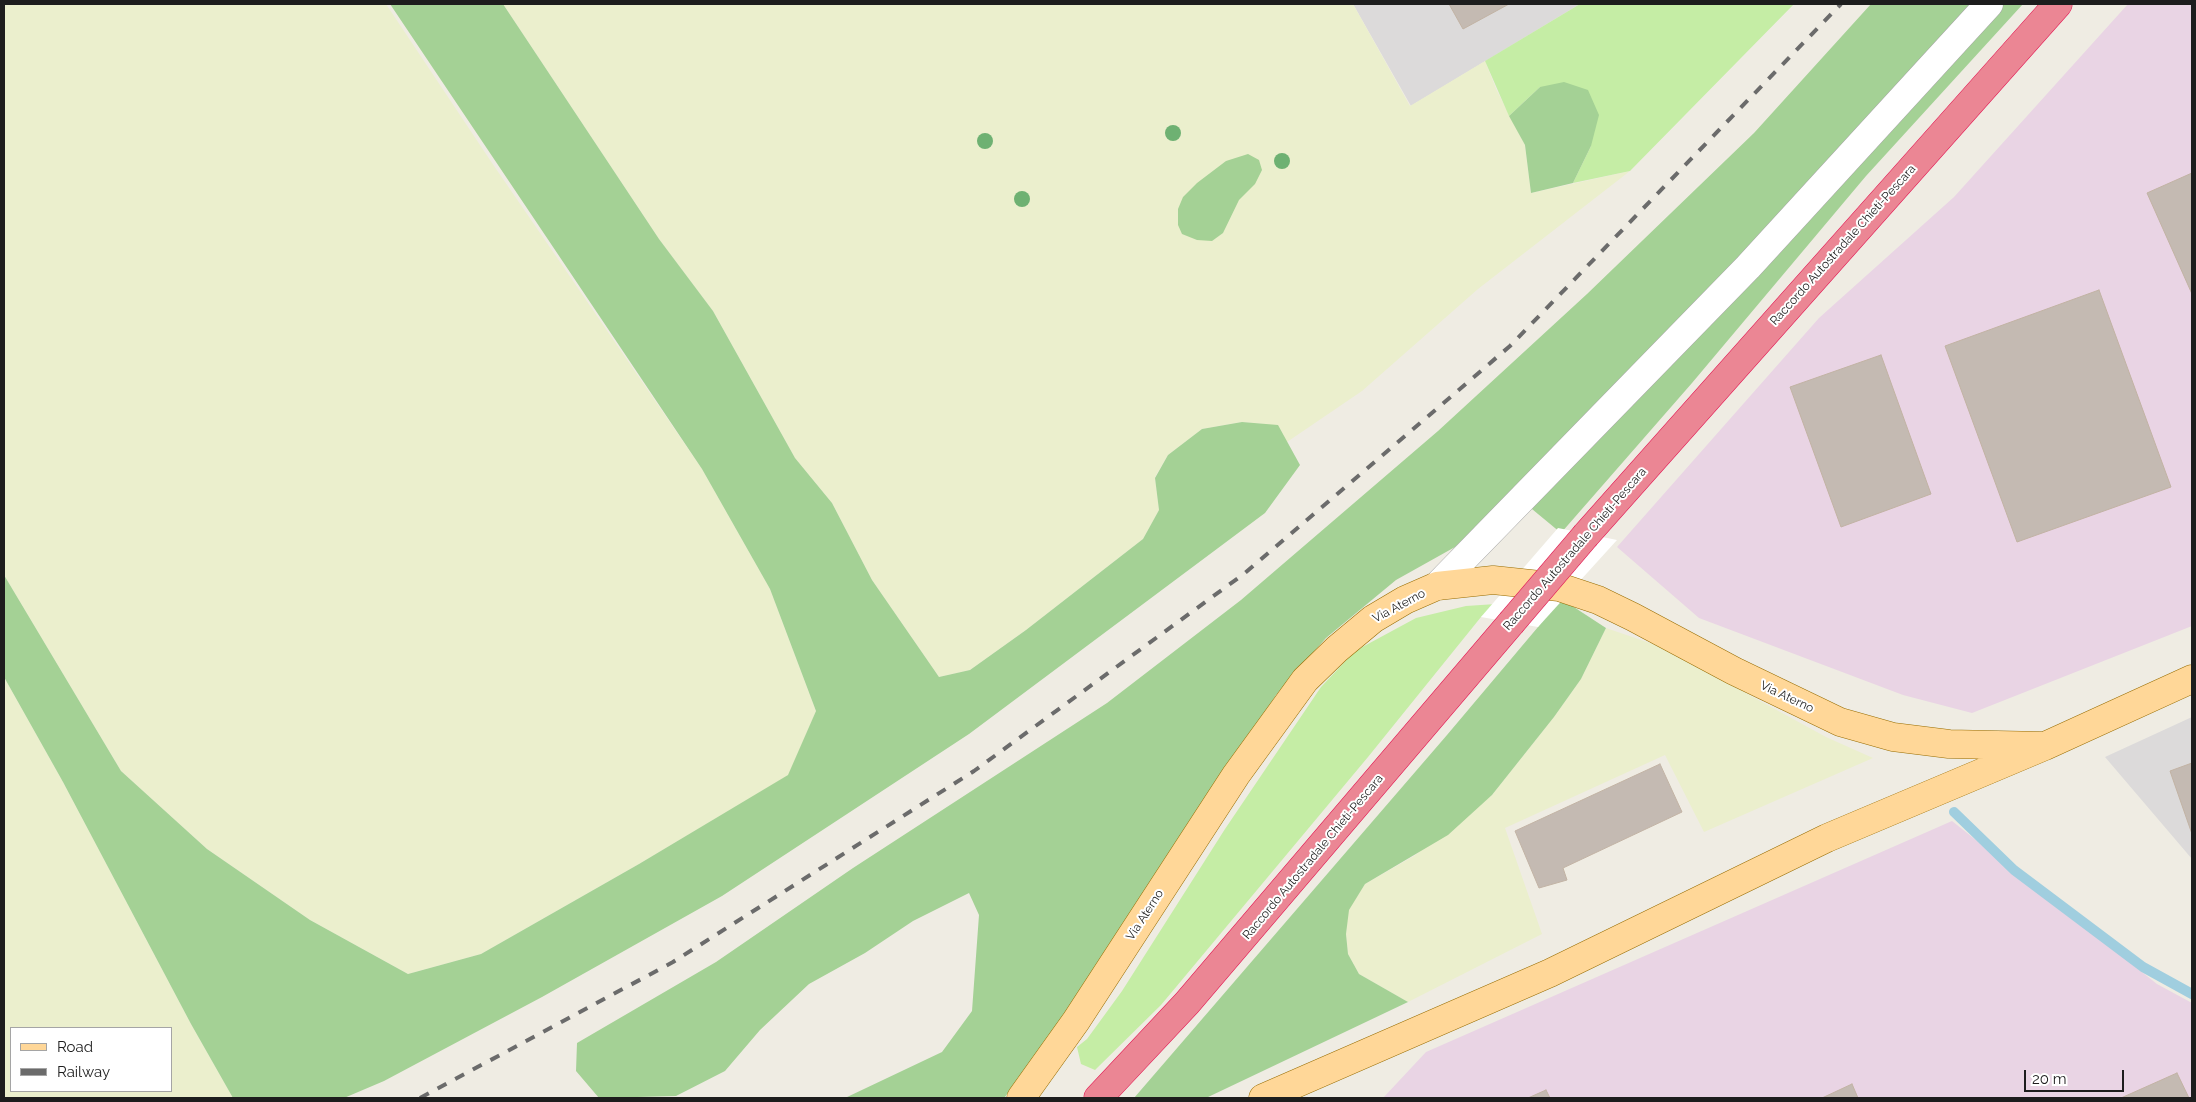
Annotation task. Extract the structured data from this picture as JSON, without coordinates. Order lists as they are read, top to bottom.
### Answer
{
  "streets": {
    "highway": ["Raccordo Autostradale Chieti-Pescara"],
    "main road": ["Via Aterno"]
  },
  "legend": ["Road", "Railway"],
  "scale_bar": "20 m"
}
